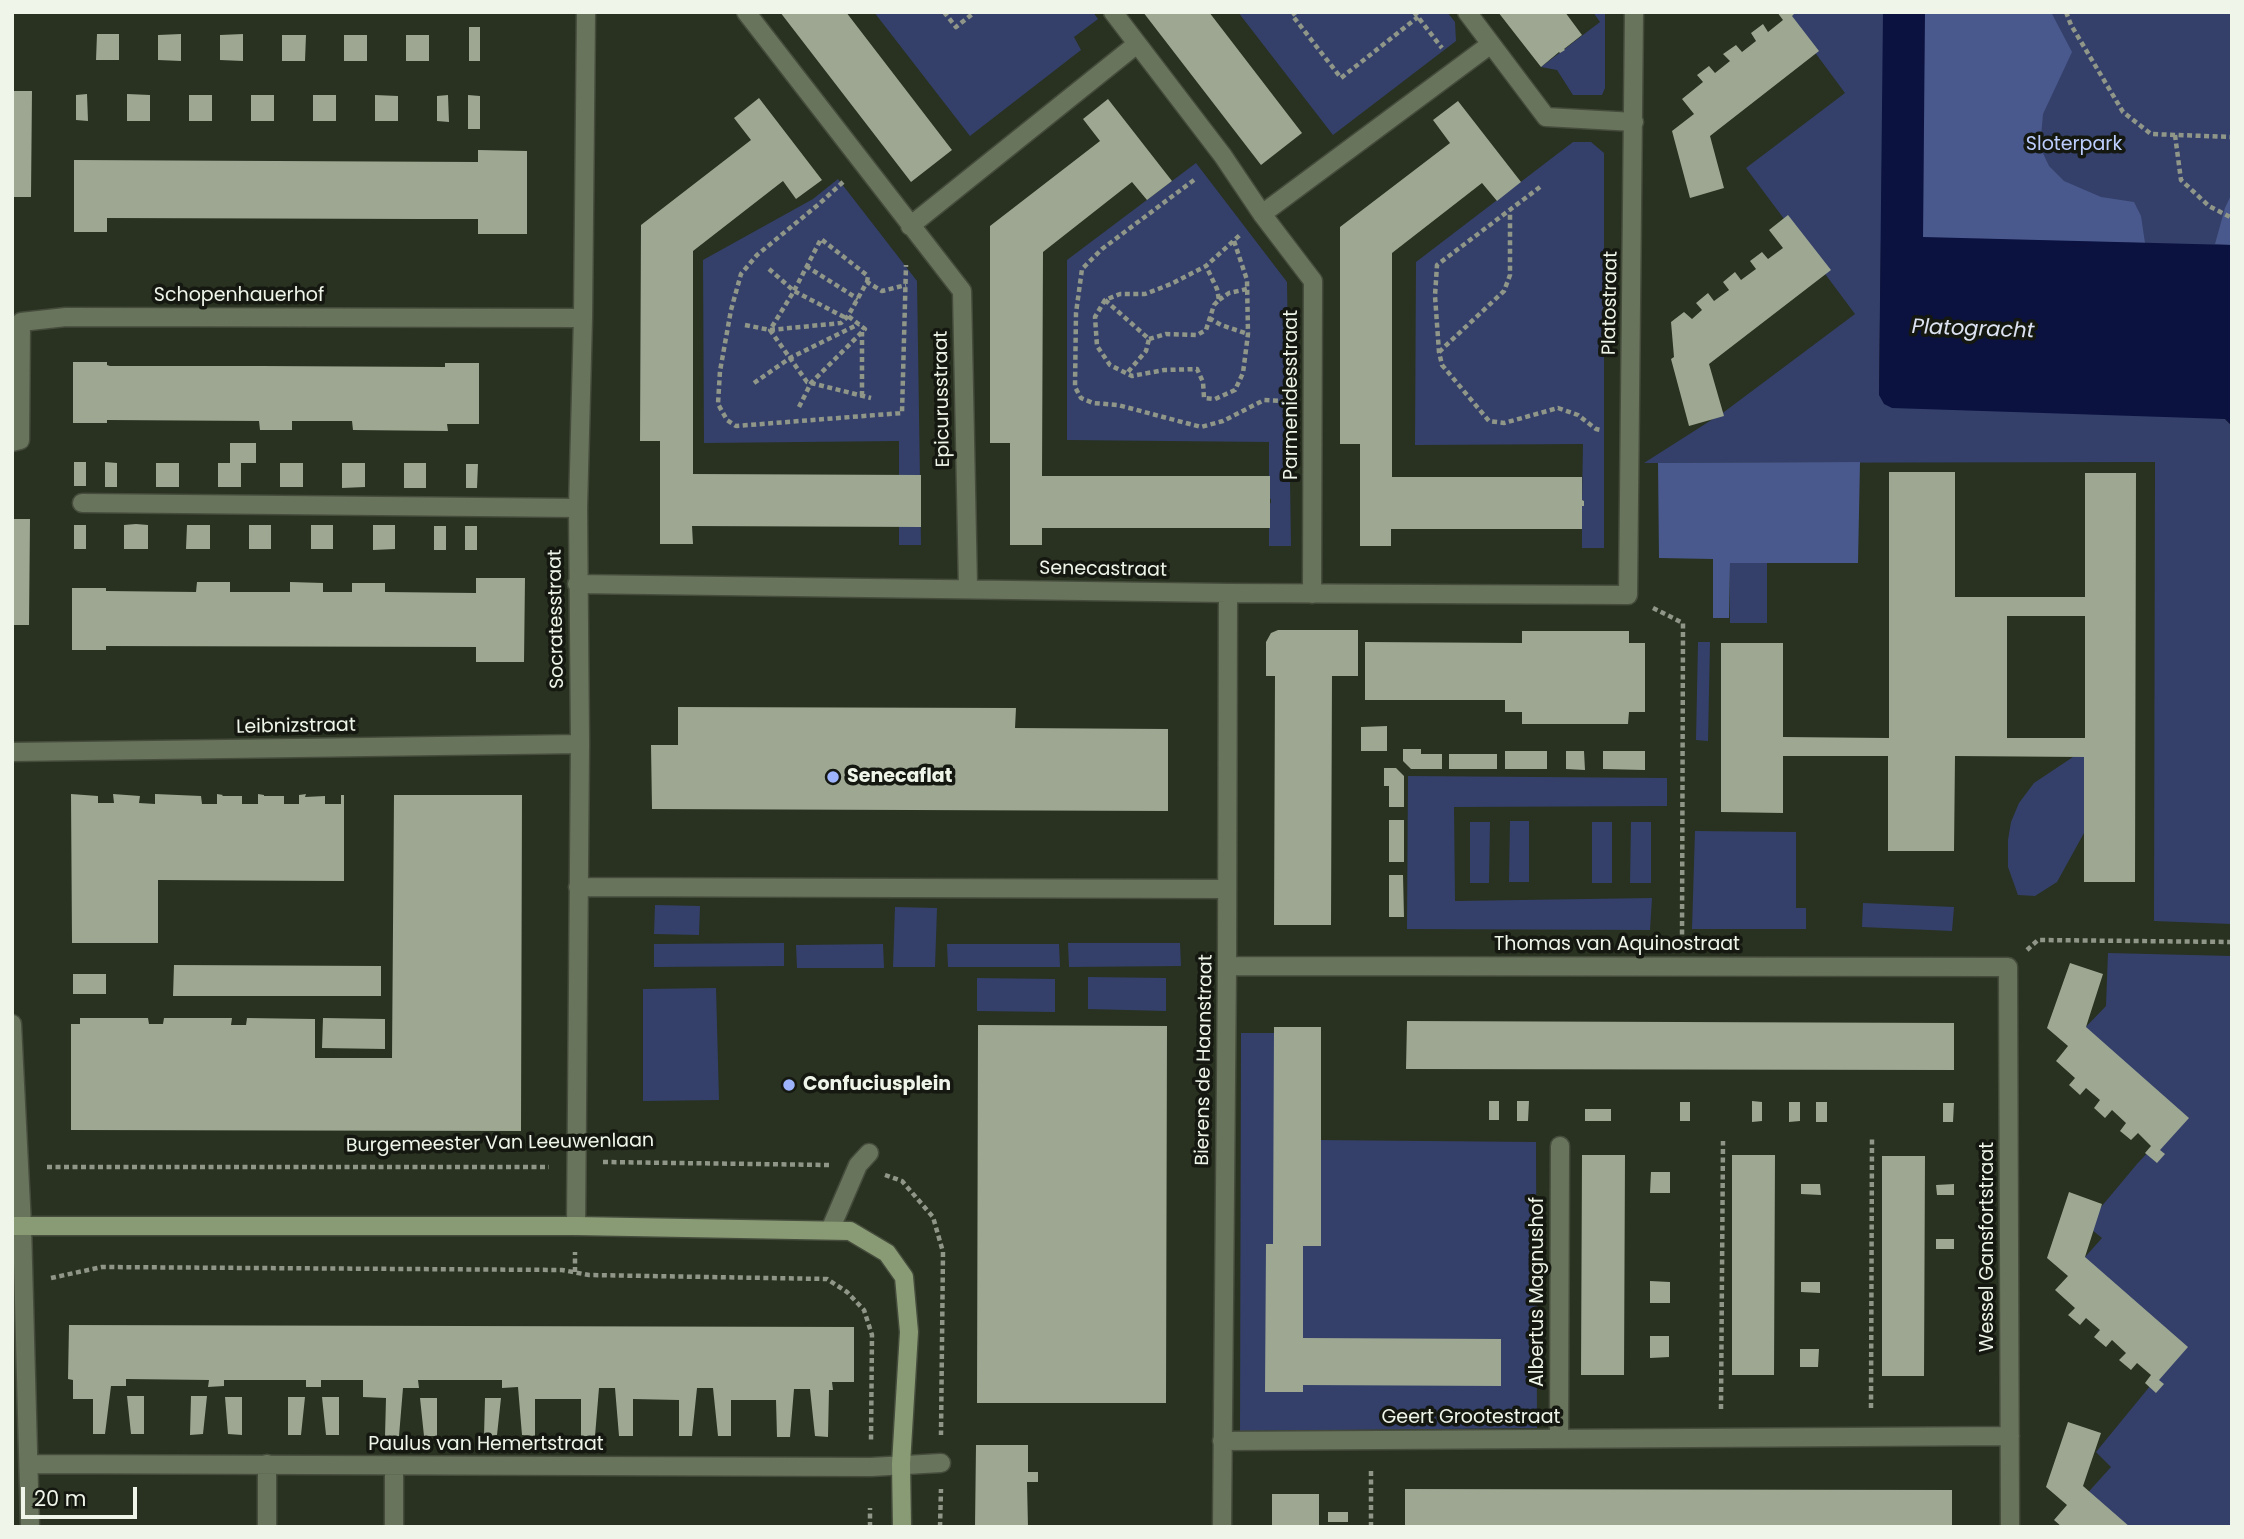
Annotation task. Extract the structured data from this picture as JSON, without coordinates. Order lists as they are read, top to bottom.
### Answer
{
  "streets": {
    "street": [
      "Schopenhauerhof",
      "Platostraat",
      "Parmenidesstraat",
      "Epicurusstraat",
      "Senecastraat",
      "Socratesstraat",
      "Leibnizstraat",
      "Thomas van Aquinostraat",
      "Bierens de Haanstraat",
      "Wessel Gansfortstraat",
      "Albertus Magnushof",
      "Geert Grootestraat",
      "Paulus van Hemertstraat"
    ],
    "path": ["Burgemeester Van Leeuwenlaan"]
  },
  "crossings": [
    ["Schopenhauerhof", "Socratesstraat"],
    ["Platostraat", "Senecastraat"],
    ["Parmenidesstraat", "Senecastraat"],
    ["Epicurusstraat", "Senecastraat"],
    ["Senecastraat", "Socratesstraat"],
    ["Senecastraat", "Bierens de Haanstraat"],
    ["Socratesstraat", "Leibnizstraat"],
    ["Socratesstraat", "Burgemeester Van Leeuwenlaan"],
    ["Thomas van Aquinostraat", "Bierens de Haanstraat"],
    ["Thomas van Aquinostraat", "Wessel Gansfortstraat"],
    ["Bierens de Haanstraat", "Geert Grootestraat"],
    ["Burgemeester Van Leeuwenlaan", "Paulus van Hemertstraat"],
    ["Wessel Gansfortstraat", "Geert Grootestraat"],
    ["Albertus Magnushof", "Geert Grootestraat"]
  ],
  "water": ["Platogracht"],
  "parks": ["Sloterpark"],
  "places": ["Senecaflat", "Confuciusplein"],
  "scale_bar": "20 m"
}
